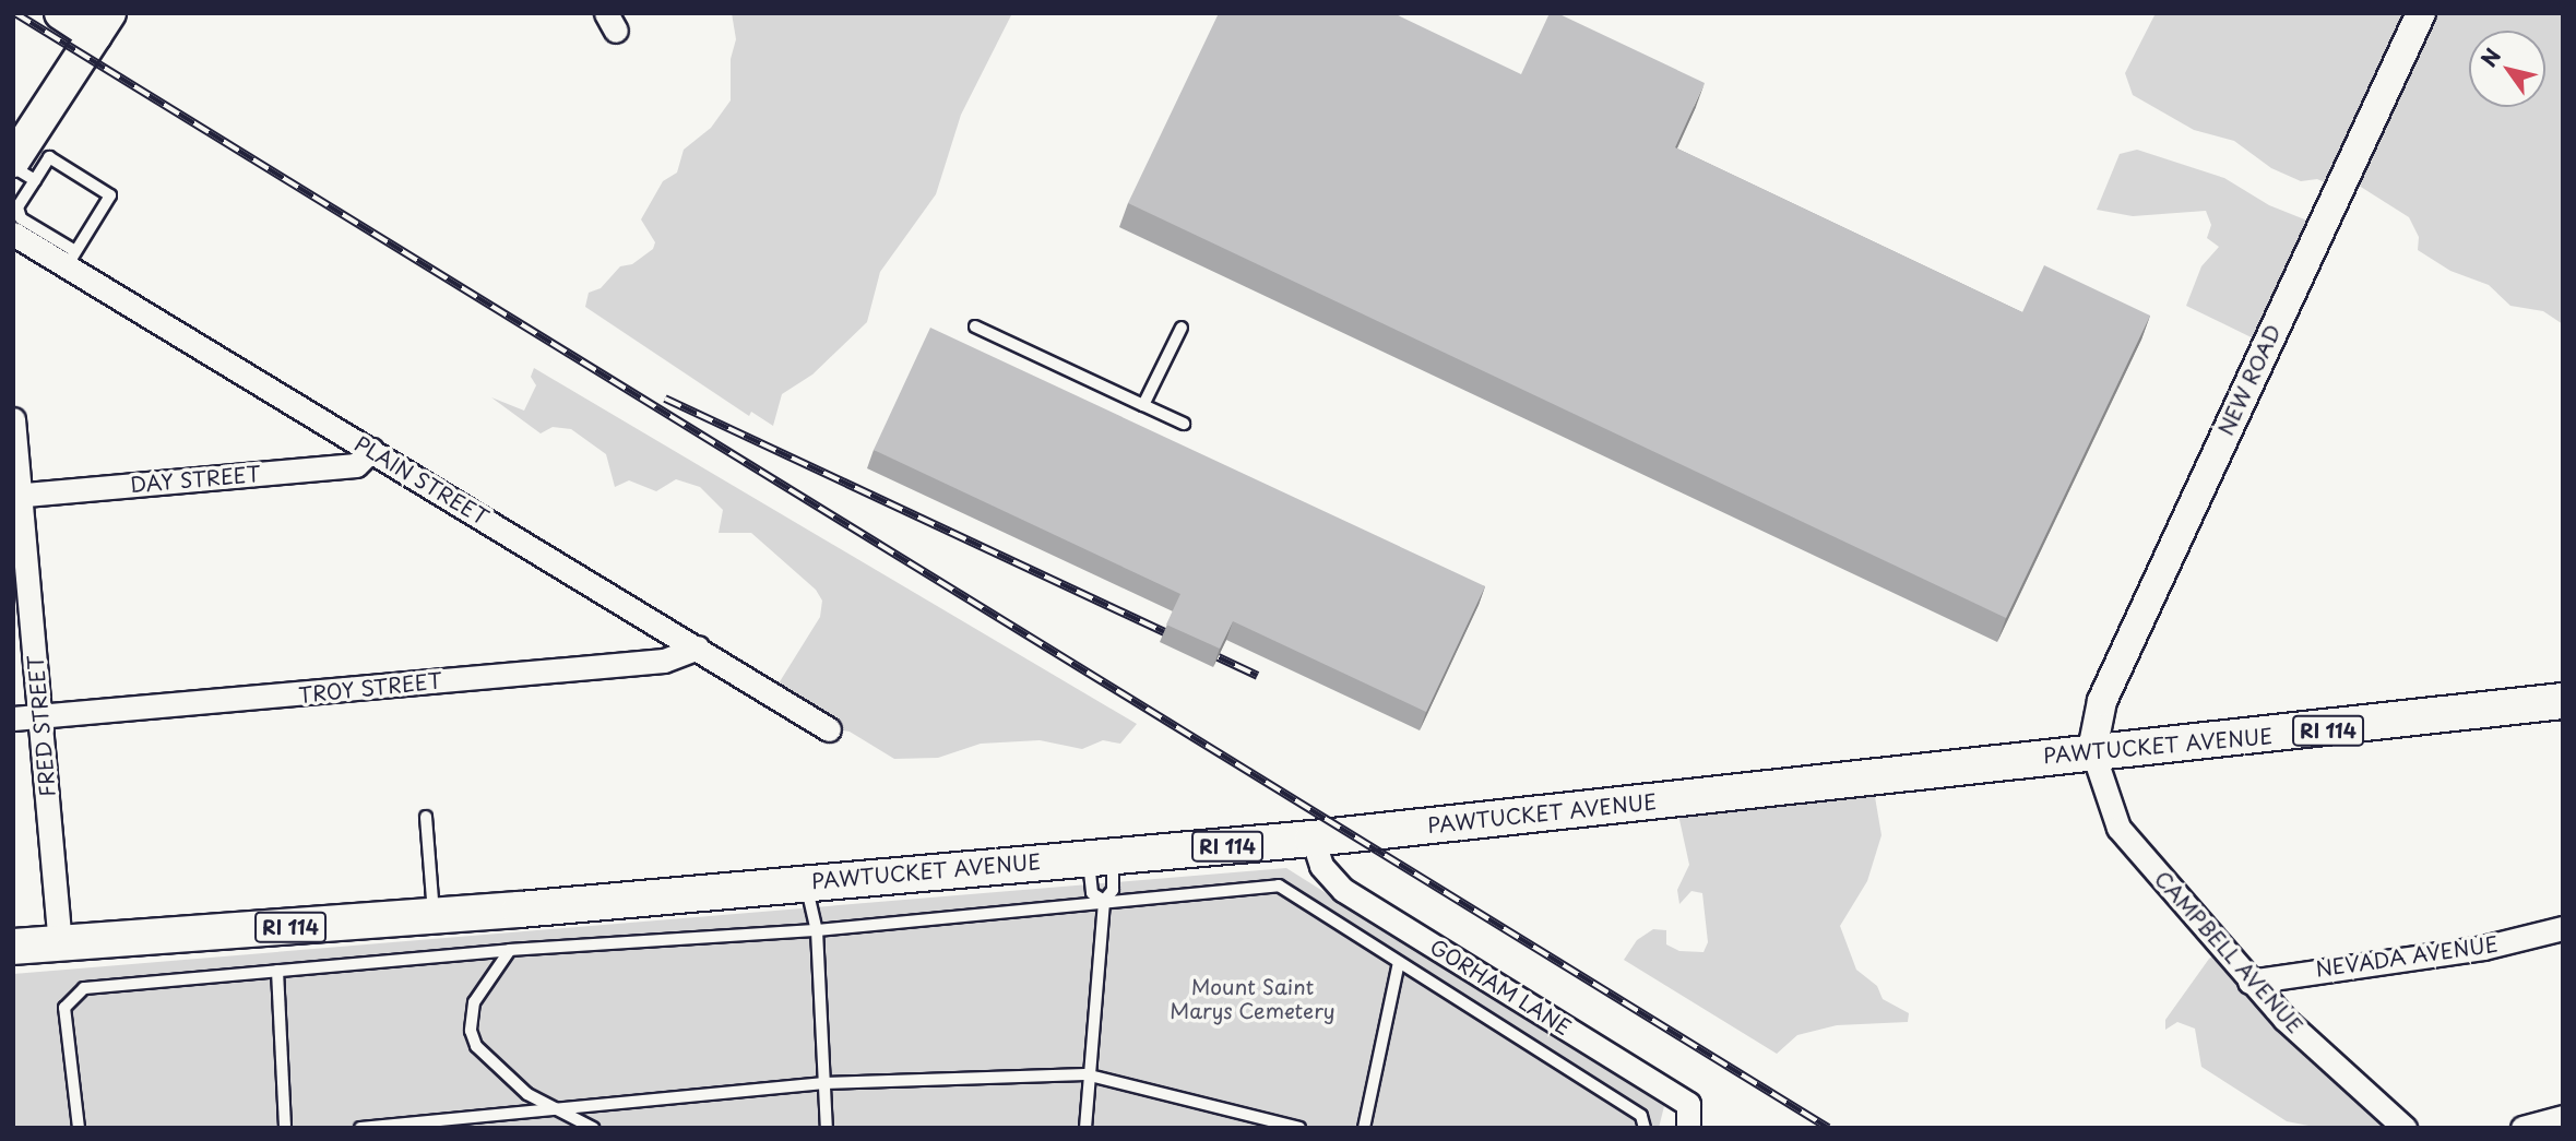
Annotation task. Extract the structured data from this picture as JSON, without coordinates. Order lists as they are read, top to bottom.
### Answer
{
  "streets": {
    "main road": ["RI 114", "PAWTUCKET AVENUE"],
    "street": [
      "NEW ROAD",
      "DAY STREET",
      "PLAIN STREET",
      "TROY STREET",
      "FRED STREET",
      "CAMPBELL AVENUE",
      "NEVADA AVENUE",
      "GORHAM LANE"
    ]
  },
  "crossings": [
    ["NEW ROAD", "PAWTUCKET AVENUE"],
    ["NEW ROAD", "CAMPBELL AVENUE"],
    ["DAY STREET", "PLAIN STREET"],
    ["DAY STREET", "FRED STREET"],
    ["PLAIN STREET", "TROY STREET"],
    ["TROY STREET", "FRED STREET"],
    ["FRED STREET", "RI 114"],
    ["RI 114", "PAWTUCKET AVENUE"],
    ["PAWTUCKET AVENUE", "CAMPBELL AVENUE"],
    ["PAWTUCKET AVENUE", "GORHAM LANE"],
    ["CAMPBELL AVENUE", "NEVADA AVENUE"]
  ],
  "parks": ["Mount Saint Marys Cemetery"],
  "north": "top left"
}
